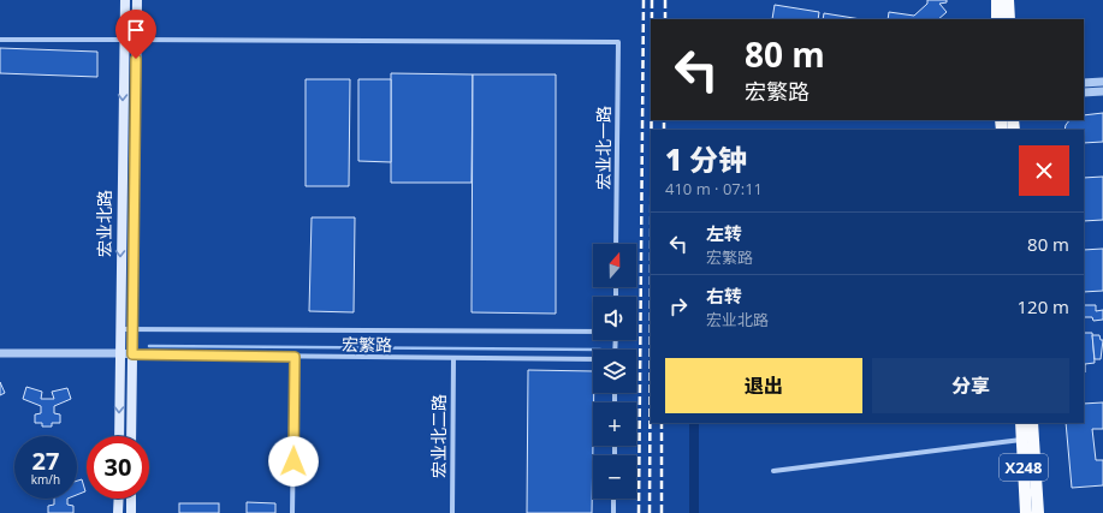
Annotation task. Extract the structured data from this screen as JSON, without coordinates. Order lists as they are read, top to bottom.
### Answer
{
  "streets": {
    "main road": ["宏业北路", "X248"],
    "street": ["宏业北一路", "宏繁路", "宏业北二路"]
  },
  "crossings": [
    ["宏业北一路", "宏业北路"],
    ["宏业北路", "宏繁路"],
    ["宏繁路", "宏业北二路"]
  ],
  "north": "top",
  "page": {
    "turn": ["80 m", "宏繁路"],
    "heading": ["1 分钟", "410 m · 07:11"],
    "list": [
      {
        "name": "左转",
        "note": "宏繁路",
        "value": "80 m"
      },
      {
        "name": "右转",
        "note": "宏业北路",
        "value": "120 m"
      }
    ],
    "map_buttons": ["+", "−"],
    "buttons": ["退出", "分享"],
    "speed": "27 km/h",
    "limit": "30"
  }
}
